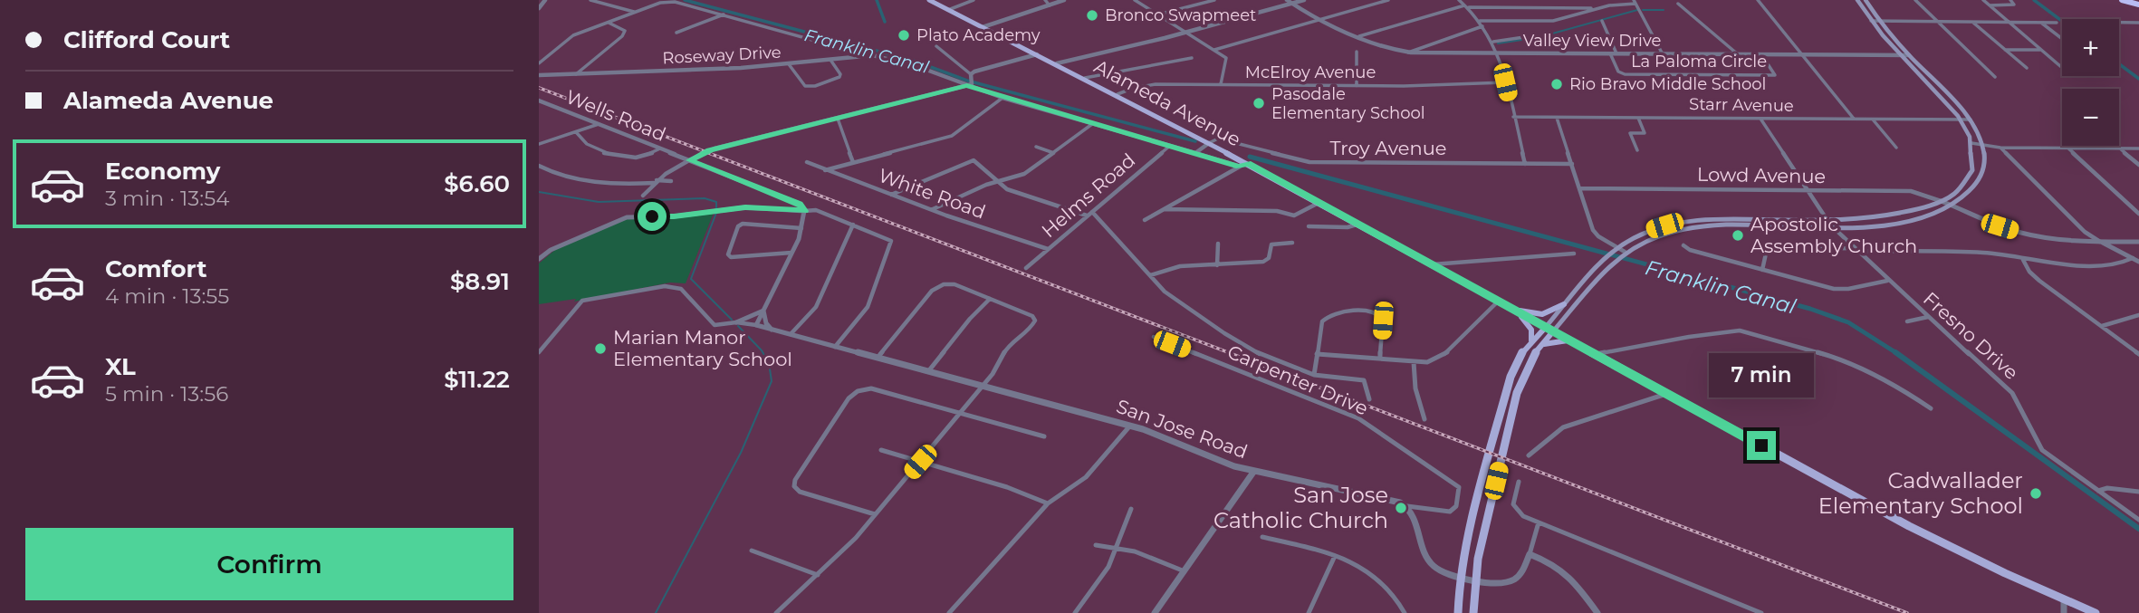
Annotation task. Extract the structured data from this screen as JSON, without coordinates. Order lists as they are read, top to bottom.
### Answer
{
  "streets": {
    "main road": ["Alameda Avenue"],
    "street": [
      "Valley View Drive",
      "Roseway Drive",
      "La Paloma Circle",
      "McElroy Avenue",
      "Starr Avenue",
      "Wells Road",
      "Troy Avenue",
      "Lowd Avenue",
      "White Road",
      "Helms Road",
      "Fresno Drive",
      "Carpenter Drive",
      "San Jose Road"
    ]
  },
  "crossings": [
    ["Valley View Drive", "La Paloma Circle"],
    ["Roseway Drive", "Helms Road"],
    ["McElroy Avenue", "Alameda Avenue"],
    ["Alameda Avenue", "Troy Avenue"],
    ["Wells Road", "San Jose Road"],
    ["White Road", "Helms Road"],
    ["Helms Road", "Carpenter Drive"],
    ["Carpenter Drive", "San Jose Road"]
  ],
  "water": ["Franklin Canal"],
  "places": [
    "Bronco Swapmeet",
    "Plato Academy",
    "Rio Bravo Middle School",
    "Pasodale Elementary School",
    "Apostolic Assembly Church",
    "Marian Manor Elementary School",
    "Cadwallader Elementary School",
    "San Jose Catholic Church"
  ],
  "page": {
    "banner": ["Clifford Court", "Alameda Avenue"],
    "map_buttons": ["+", "−"],
    "list": [
      {
        "name": "Economy",
        "note": "3 min · 13:54",
        "value": "$6.60"
      },
      {
        "name": "Comfort",
        "note": "4 min · 13:55",
        "value": "$8.91"
      },
      {
        "name": "XL",
        "note": "5 min · 13:56",
        "value": "$11.22"
      }
    ],
    "bubble": "7 min",
    "buttons": "Confirm"
  }
}
